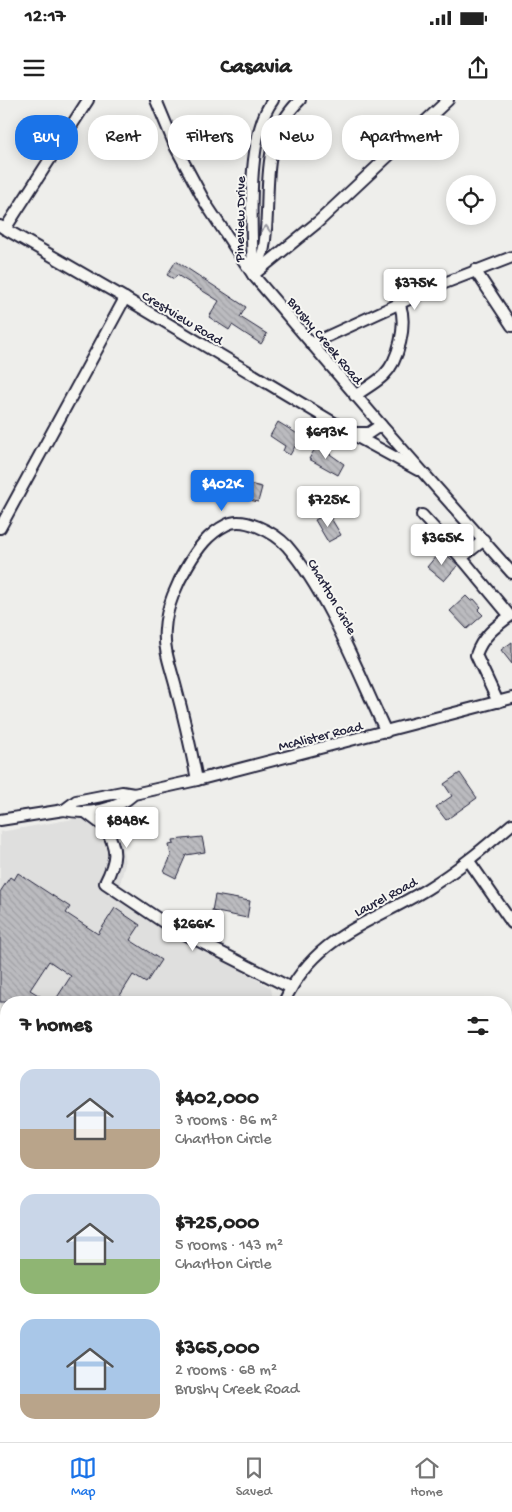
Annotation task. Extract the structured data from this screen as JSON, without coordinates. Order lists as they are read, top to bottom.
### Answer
{
  "streets": {
    "street": [
      "Pineview Drive",
      "Crestview Road",
      "Brushy Creek Road",
      "Charlton Circle",
      "McAlister Road",
      "Laurel Road"
    ]
  },
  "crossings": [
    ["Pineview Drive", "Brushy Creek Road"],
    ["Crestview Road", "Brushy Creek Road"],
    ["Charlton Circle", "McAlister Road"]
  ],
  "page": {
    "status": "12:17",
    "header": "Casavia",
    "chip": [
      "Buy",
      "Rent",
      "Filters",
      "New",
      "Apartment"
    ],
    "price": [
      "$375K",
      "$693K",
      "$402K",
      "$725K",
      "$365K",
      "$848K",
      "$266K"
    ],
    "heading": "7 homes",
    "list": [
      {
        "name": "$402,000",
        "note": "3 rooms · 86 m² · Charlton Circle"
      },
      {
        "name": "$725,000",
        "note": "5 rooms · 143 m² · Charlton Circle"
      },
      {
        "name": "$365,000",
        "note": "2 rooms · 68 m² · Brushy Creek Road"
      }
    ],
    "tabs": ["Map", "Saved", "Home"]
  }
}
